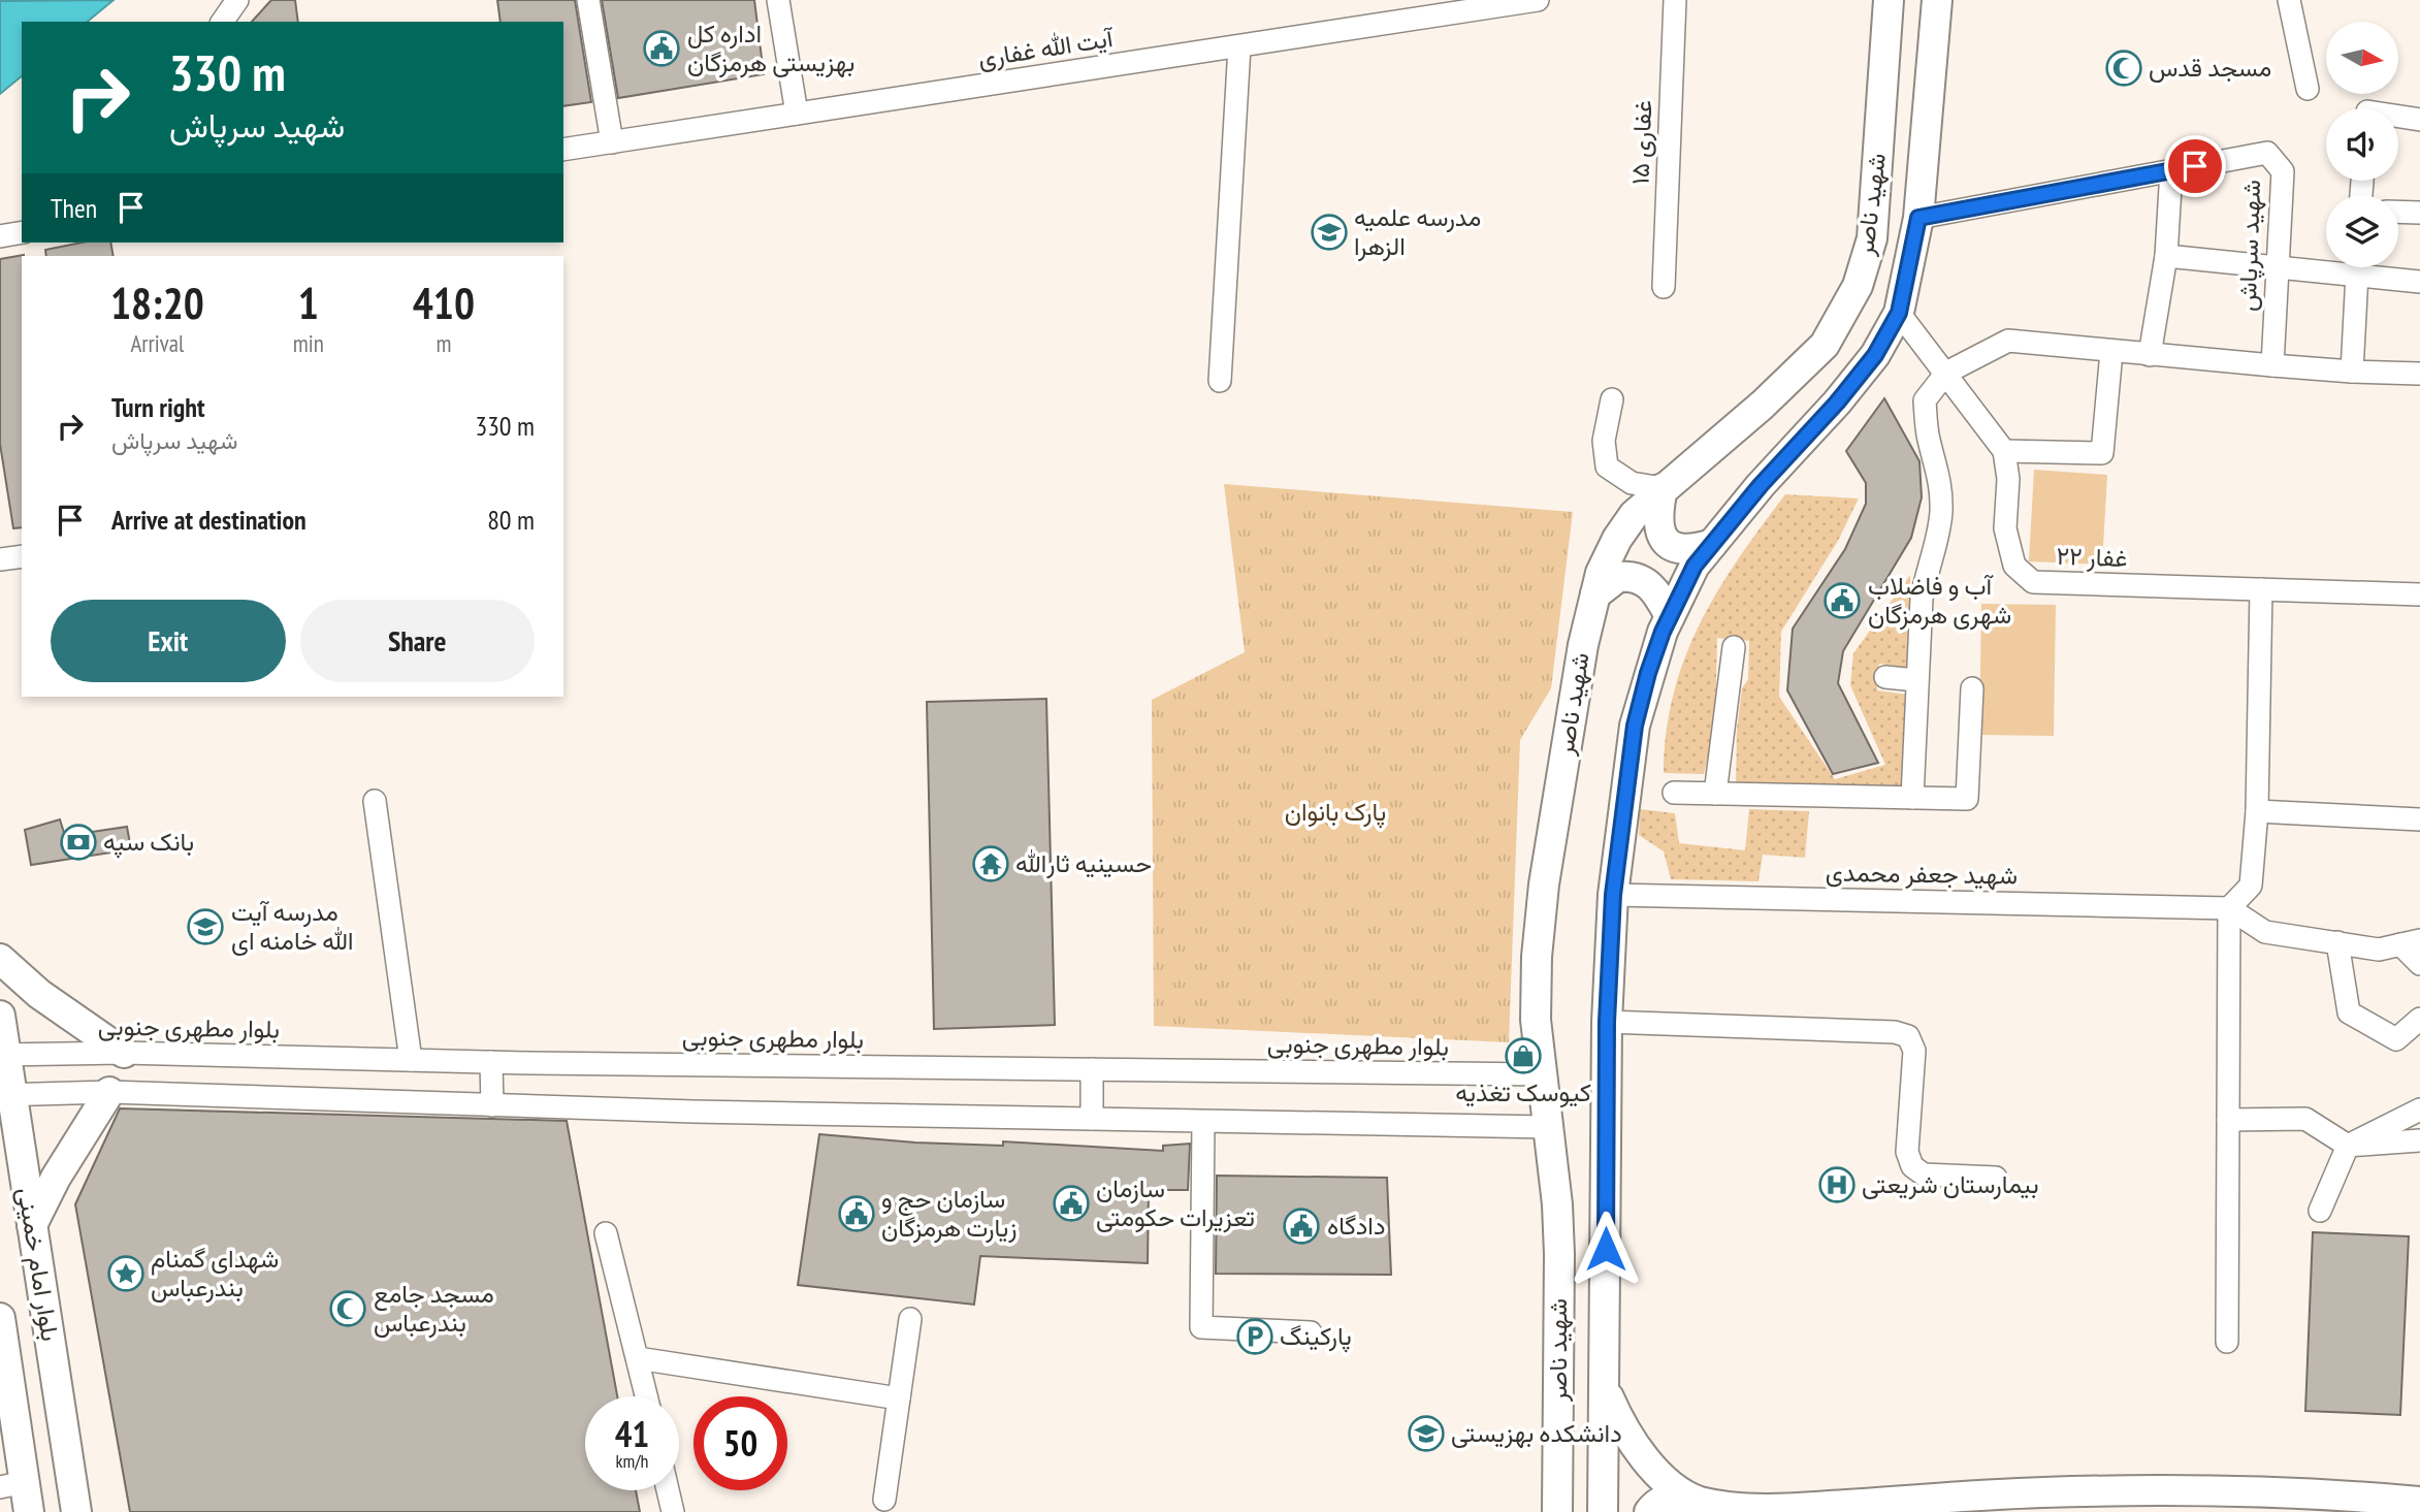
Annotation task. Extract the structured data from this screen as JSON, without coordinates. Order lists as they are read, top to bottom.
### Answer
{
  "streets": {
    "main road": ["شهید ناصر", "بلوار امام خمینی"],
    "street": [
      "آیت الله غفاری",
      "غفاری ۱۵",
      "شهید سرپاش",
      "غفار ۲۲",
      "شهید جعفر محمدی",
      "بلوار مطهری جنوبی"
    ]
  },
  "crossings": [
    ["شهید ناصر", "شهید سرپاش"],
    ["شهید ناصر", "شهید جعفر محمدی"],
    ["شهید ناصر", "بلوار مطهری جنوبی"],
    ["بلوار مطهری جنوبی", "بلوار امام خمینی"]
  ],
  "parks": ["پارک بانوان"],
  "places": {
    "public building": [
      "اداره کل بهزیستی هرمزگان",
      "آب و فاضلاب شهری هرمزگان",
      "سازمان تعزیرات حکومتی",
      "سازمان حج و زیارت هرمزگان",
      "دادگاه"
    ],
    "mosque": ["مسجد قدس", "مسجد جامع بندرعباس"],
    "school or university": ["مدرسه علمیه الزهرا", "مدرسه آیت الله خامنه ای", "دانشکده بهزیستی"],
    "bank": ["بانک سپه"],
    "temple": ["حسینیه ثارالله"],
    "shop": ["کیوسک تغذیه"],
    "hospital": ["بیمارستان شریعتی"],
    "place": ["شهدای گمنام بندرعباس"],
    "parking": ["پارکینگ"]
  },
  "north": "right",
  "page": {
    "turn": ["330 m", "شهید سرپاش"],
    "then": "Then",
    "eta": [
      "18:20",
      "Arrival",
      "1",
      "min",
      "410",
      "m"
    ],
    "list": [
      {
        "name": "Turn right",
        "note": "شهید سرپاش",
        "value": "330 m"
      },
      {
        "name": "Arrive at destination",
        "value": "80 m"
      }
    ],
    "buttons": ["Exit", "Share"],
    "speed": "41 km/h",
    "limit": "50"
  }
}
